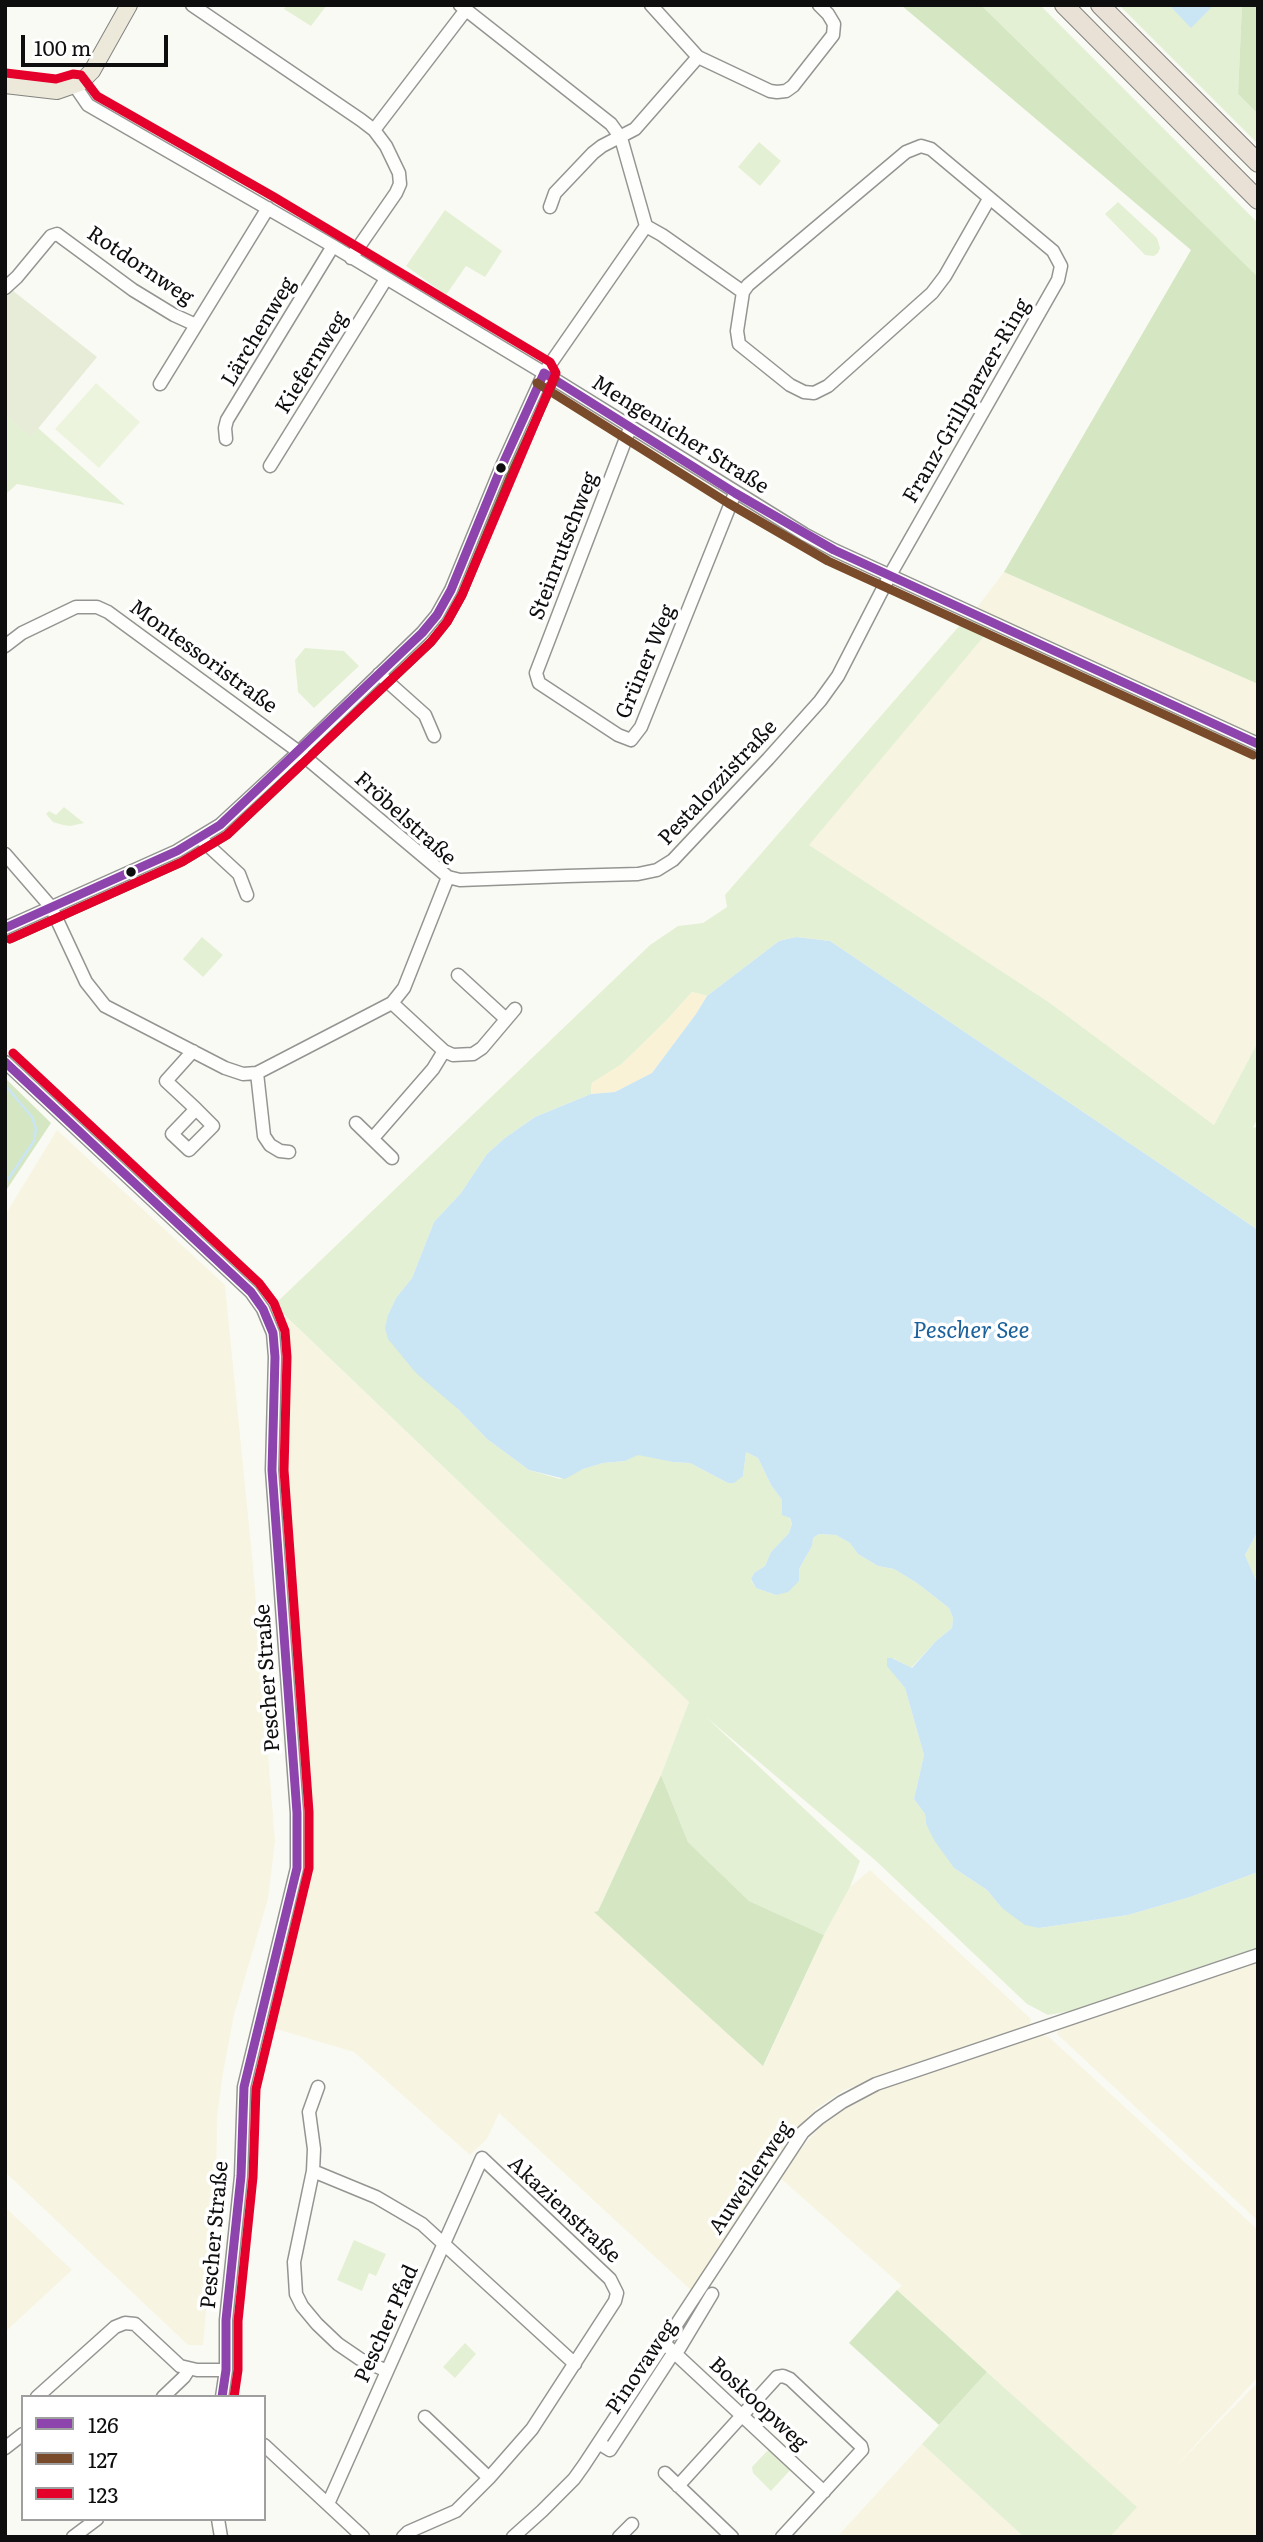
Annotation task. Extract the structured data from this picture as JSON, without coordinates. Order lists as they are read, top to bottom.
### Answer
{
  "streets": {
    "street": [
      "Rotdornweg",
      "Lärchenweg",
      "Kiefernweg",
      "Franz-Grillparzer-Ring",
      "Mengenicher Straße",
      "Steinrutschweg",
      "Montessoristraße",
      "Grüner Weg",
      "Pestalozzistraße",
      "Fröbelstraße",
      "Pescher Straße",
      "Auweilerweg",
      "Akazienstraße",
      "Pescher Pfad",
      "Pinovaweg",
      "Boskoopweg"
    ]
  },
  "crossings": [
    ["Lärchenweg", "Mengenicher Straße"],
    ["Kiefernweg", "Mengenicher Straße"],
    ["Franz-Grillparzer-Ring", "Mengenicher Straße"],
    ["Franz-Grillparzer-Ring", "Pestalozzistraße"],
    ["Mengenicher Straße", "Steinrutschweg"],
    ["Mengenicher Straße", "Grüner Weg"],
    ["Mengenicher Straße", "Pestalozzistraße"],
    ["Steinrutschweg", "Grüner Weg"],
    ["Montessoristraße", "Fröbelstraße"],
    ["Pestalozzistraße", "Fröbelstraße"],
    ["Auweilerweg", "Pinovaweg"],
    ["Auweilerweg", "Boskoopweg"],
    ["Akazienstraße", "Pescher Pfad"],
    ["Pinovaweg", "Boskoopweg"]
  ],
  "water": ["Pescher See"],
  "lines": ["transit line 123", "transit line 126", "transit line 127"],
  "legend": ["126", "127", "123"],
  "scale_bar": "100 m"
}
